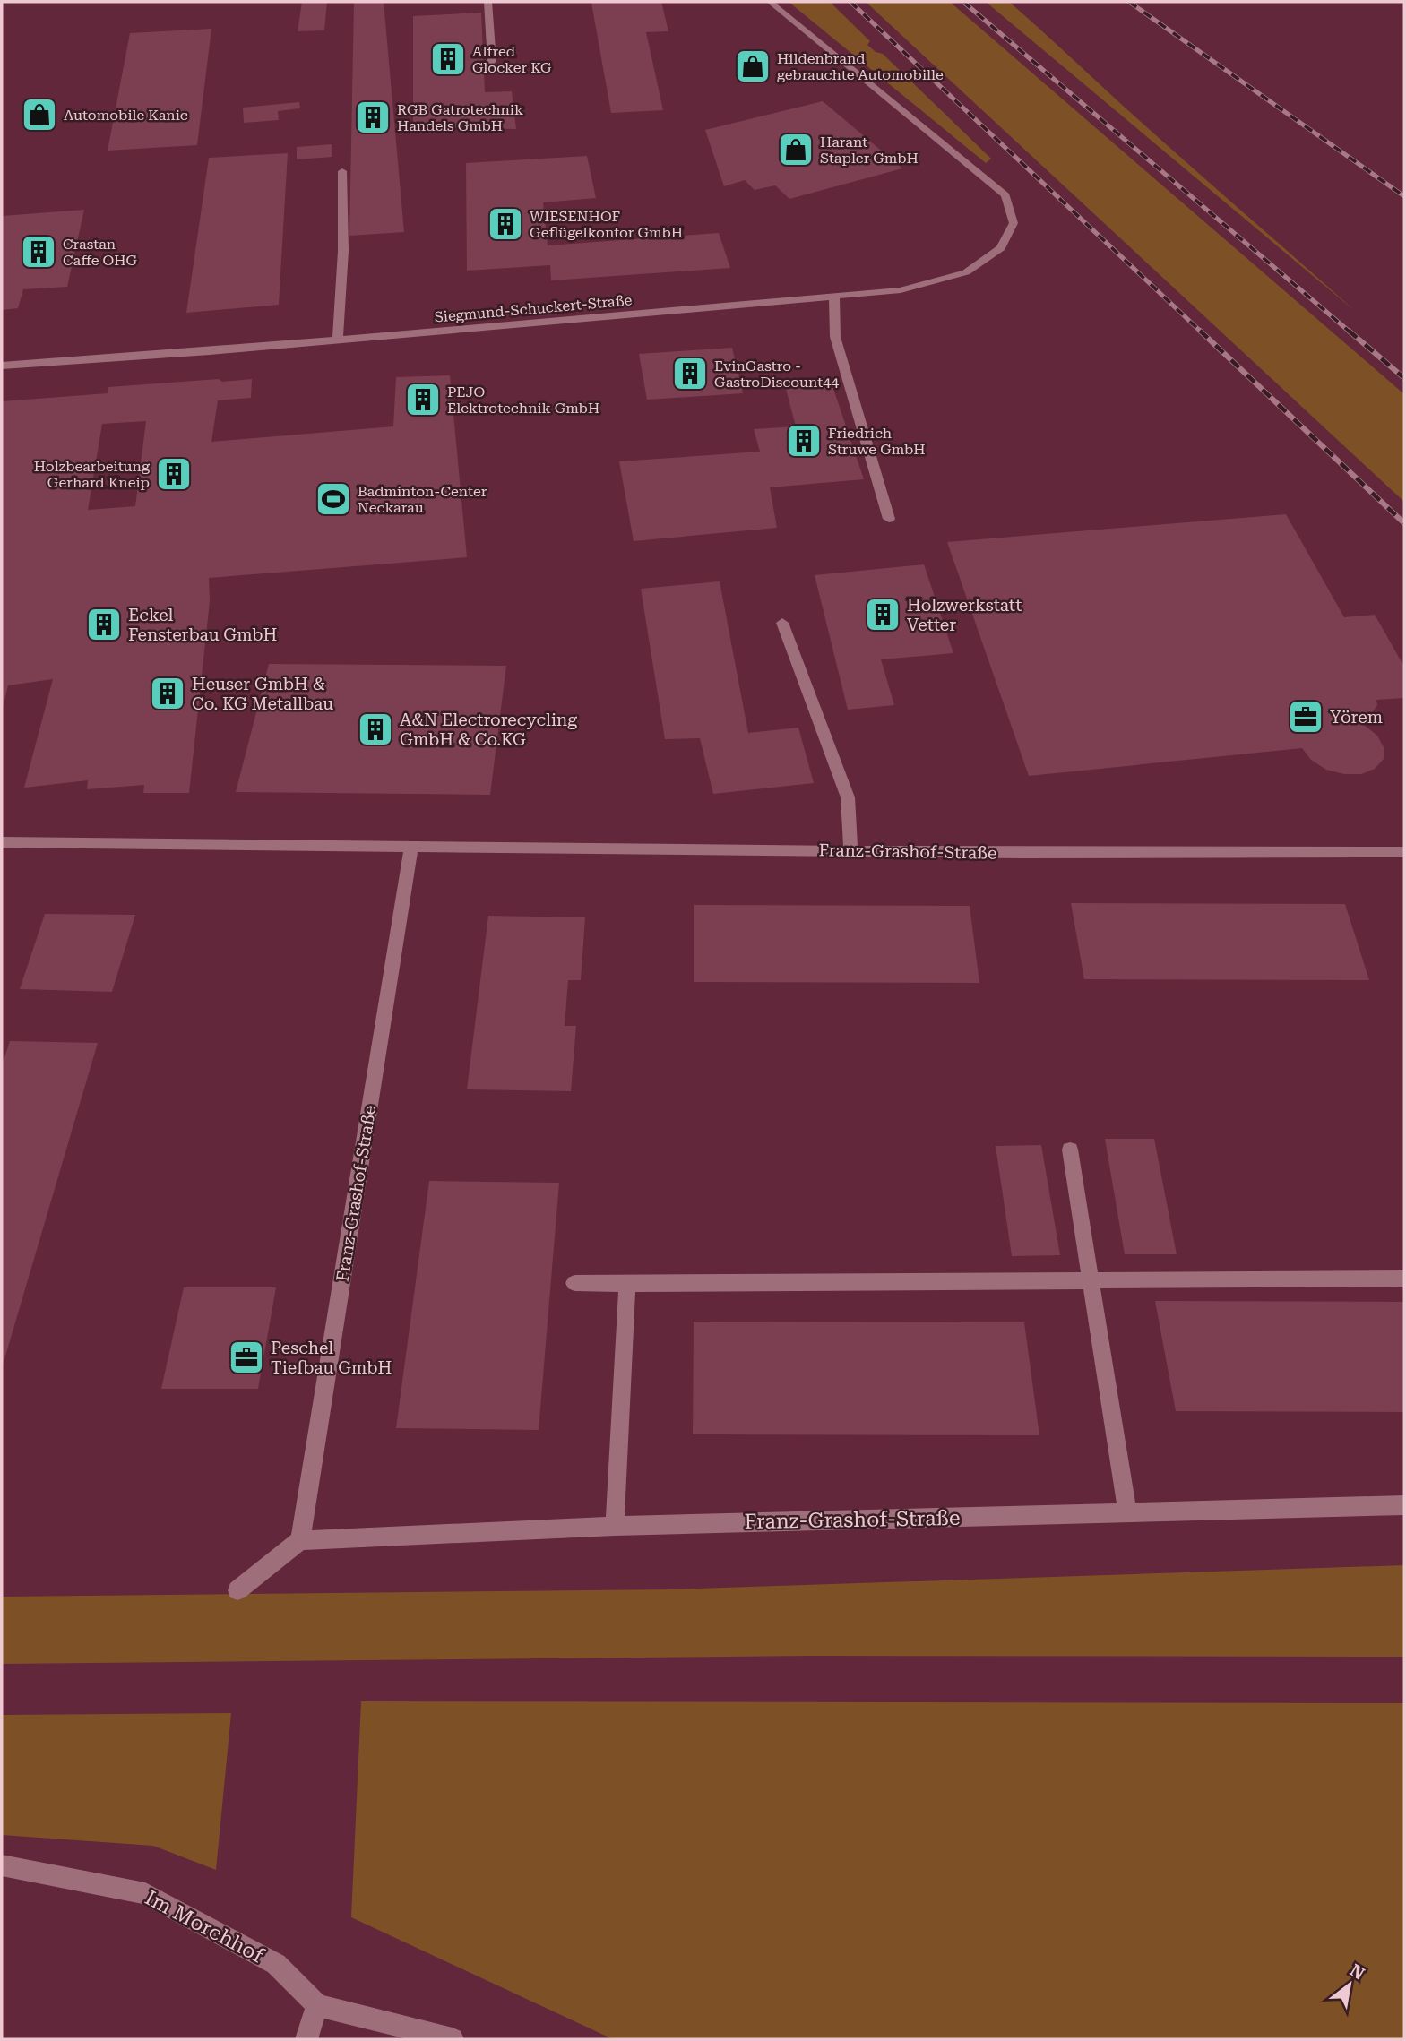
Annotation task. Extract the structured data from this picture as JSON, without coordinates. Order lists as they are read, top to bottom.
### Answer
{
  "streets": {
    "street": ["Siegmund-Schuckert-Straße", "Franz-Grashof-Straße", "Im Morchhof"]
  },
  "places": {
    "building": [
      "Alfred Glocker KG",
      "RGB Gatrotechnik Handels GmbH",
      "WIESENHOF Geflügelkontor GmbH",
      "Crastan Caffe OHG",
      "EvinGastro - GastroDiscount44",
      "PEJO Elektrotechnik GmbH",
      "Friedrich Struwe GmbH",
      "Holzbearbeitung Gerhard Kneip",
      "Holzwerkstatt Vetter",
      "Eckel Fensterbau GmbH",
      "Heuser GmbH & Co. KG Metallbau",
      "A&N Electrorecycling GmbH & Co.KG"
    ],
    "shop": ["Hildenbrand gebrauchte Automobille", "Automobile Kanic", "Harant Stapler GmbH"],
    "sports": ["Badminton-Center Neckarau"],
    "office": ["Yörem", "Peschel Tiefbau GmbH"]
  },
  "north": "top right"
}
